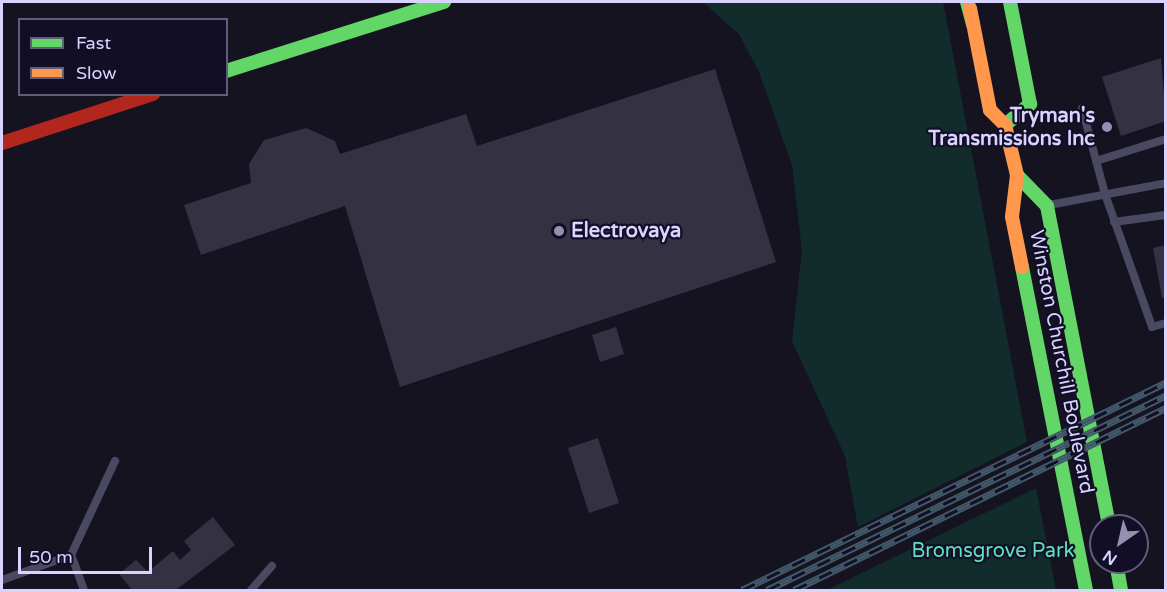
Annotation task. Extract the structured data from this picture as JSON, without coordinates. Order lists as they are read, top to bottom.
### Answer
{
  "streets": {
    "main road": ["Winston Churchill Boulevard"]
  },
  "parks": ["Bromsgrove Park"],
  "places": ["Tryman's Transmissions Inc", "Electrovaya"],
  "legend": ["Fast", "Slow"],
  "scale_bar": "50 m",
  "north": "bottom left"
}
